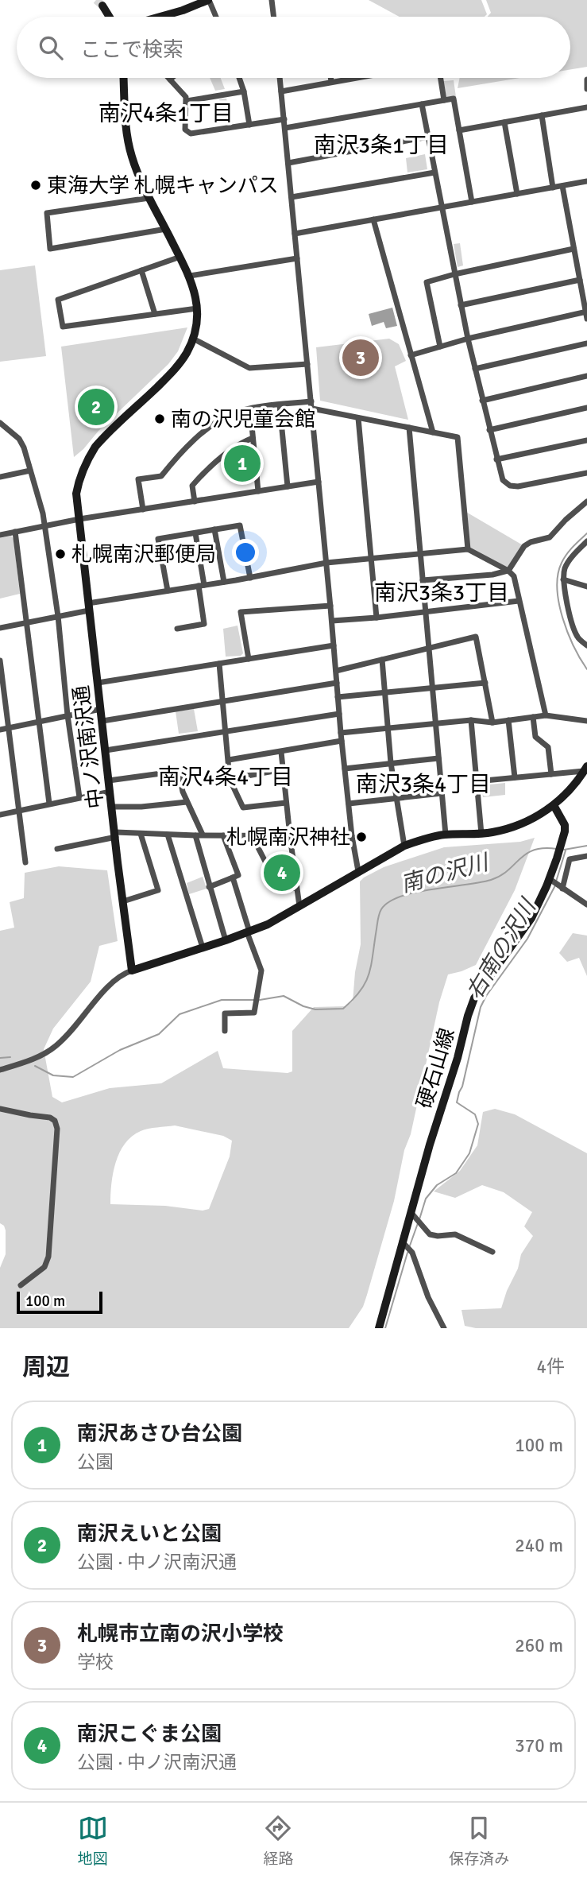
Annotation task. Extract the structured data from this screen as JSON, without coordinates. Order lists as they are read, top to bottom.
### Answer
{
  "streets": {
    "street": ["中ノ沢南沢通", "硬石山線"]
  },
  "districts": [
    "南沢4条1丁目",
    "南沢3条1丁目",
    "南沢3条3丁目",
    "南沢4条4丁目",
    "南沢3条4丁目"
  ],
  "water": ["南の沢川", "右南の沢川"],
  "places": [
    "東海大学 札幌キャンパス",
    "南の沢児童会館",
    "札幌南沢郵便局",
    "札幌南沢神社"
  ],
  "scale_bar": "100 m",
  "page": {
    "search": "ここで検索",
    "pins": [
      "3",
      "2",
      "1",
      "4"
    ],
    "scale": "100 m",
    "heading": ["周辺", "4件"],
    "list": [
      {
        "mark": "1",
        "name": "南沢あさひ台公園",
        "note": "公園",
        "value": "100 m"
      },
      {
        "mark": "2",
        "name": "南沢えいと公園",
        "note": "公園 · 中ノ沢南沢通",
        "value": "240 m"
      },
      {
        "mark": "3",
        "name": "札幌市立南の沢小学校",
        "note": "学校",
        "value": "260 m"
      },
      {
        "mark": "4",
        "name": "南沢こぐま公園",
        "note": "公園 · 中ノ沢南沢通",
        "value": "370 m"
      }
    ],
    "nav": ["地図", "経路", "保存済み"]
  }
}
